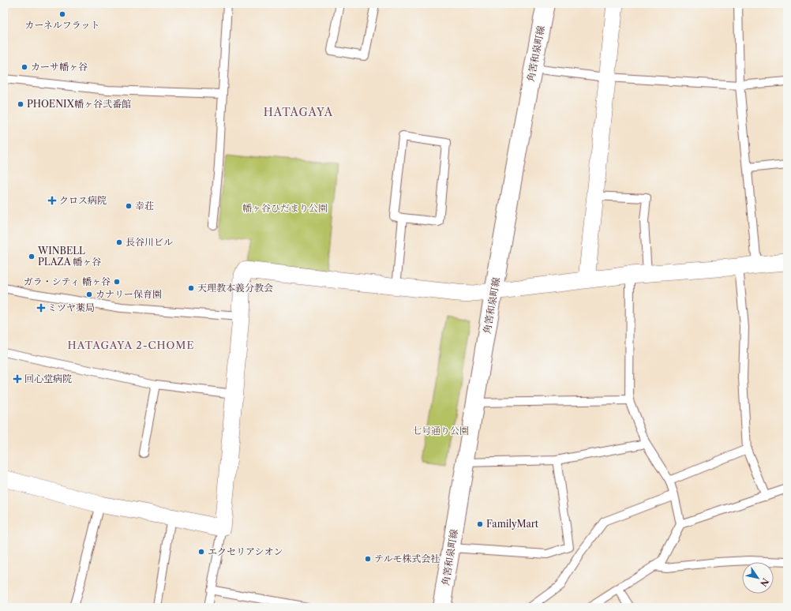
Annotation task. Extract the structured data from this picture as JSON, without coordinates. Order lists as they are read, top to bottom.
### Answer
{
  "streets": {
    "main road": ["角筈和泉町線"]
  },
  "districts": ["HATAGAYA", "HATAGAYA 2-CHOME"],
  "parks": ["幡ヶ谷ひだまり公園", "七号通り公園"],
  "places": {
    "other": [
      "カーネルフラット",
      "カーサ幡ヶ谷",
      "PHOENIX幡ヶ谷弐番館",
      "幸荘",
      "長谷川ビル",
      "WINBELL PLAZA 幡ヶ谷",
      "ガラ・シティ 幡ヶ谷",
      "天理教本義分教会",
      "カナリー保育園",
      "FamilyMart",
      "エクセリアシオン",
      "テルモ株式会社"
    ],
    "health": ["クロス病院", "ミツヤ薬局", "回心堂病院"]
  },
  "north": "bottom right"
}
